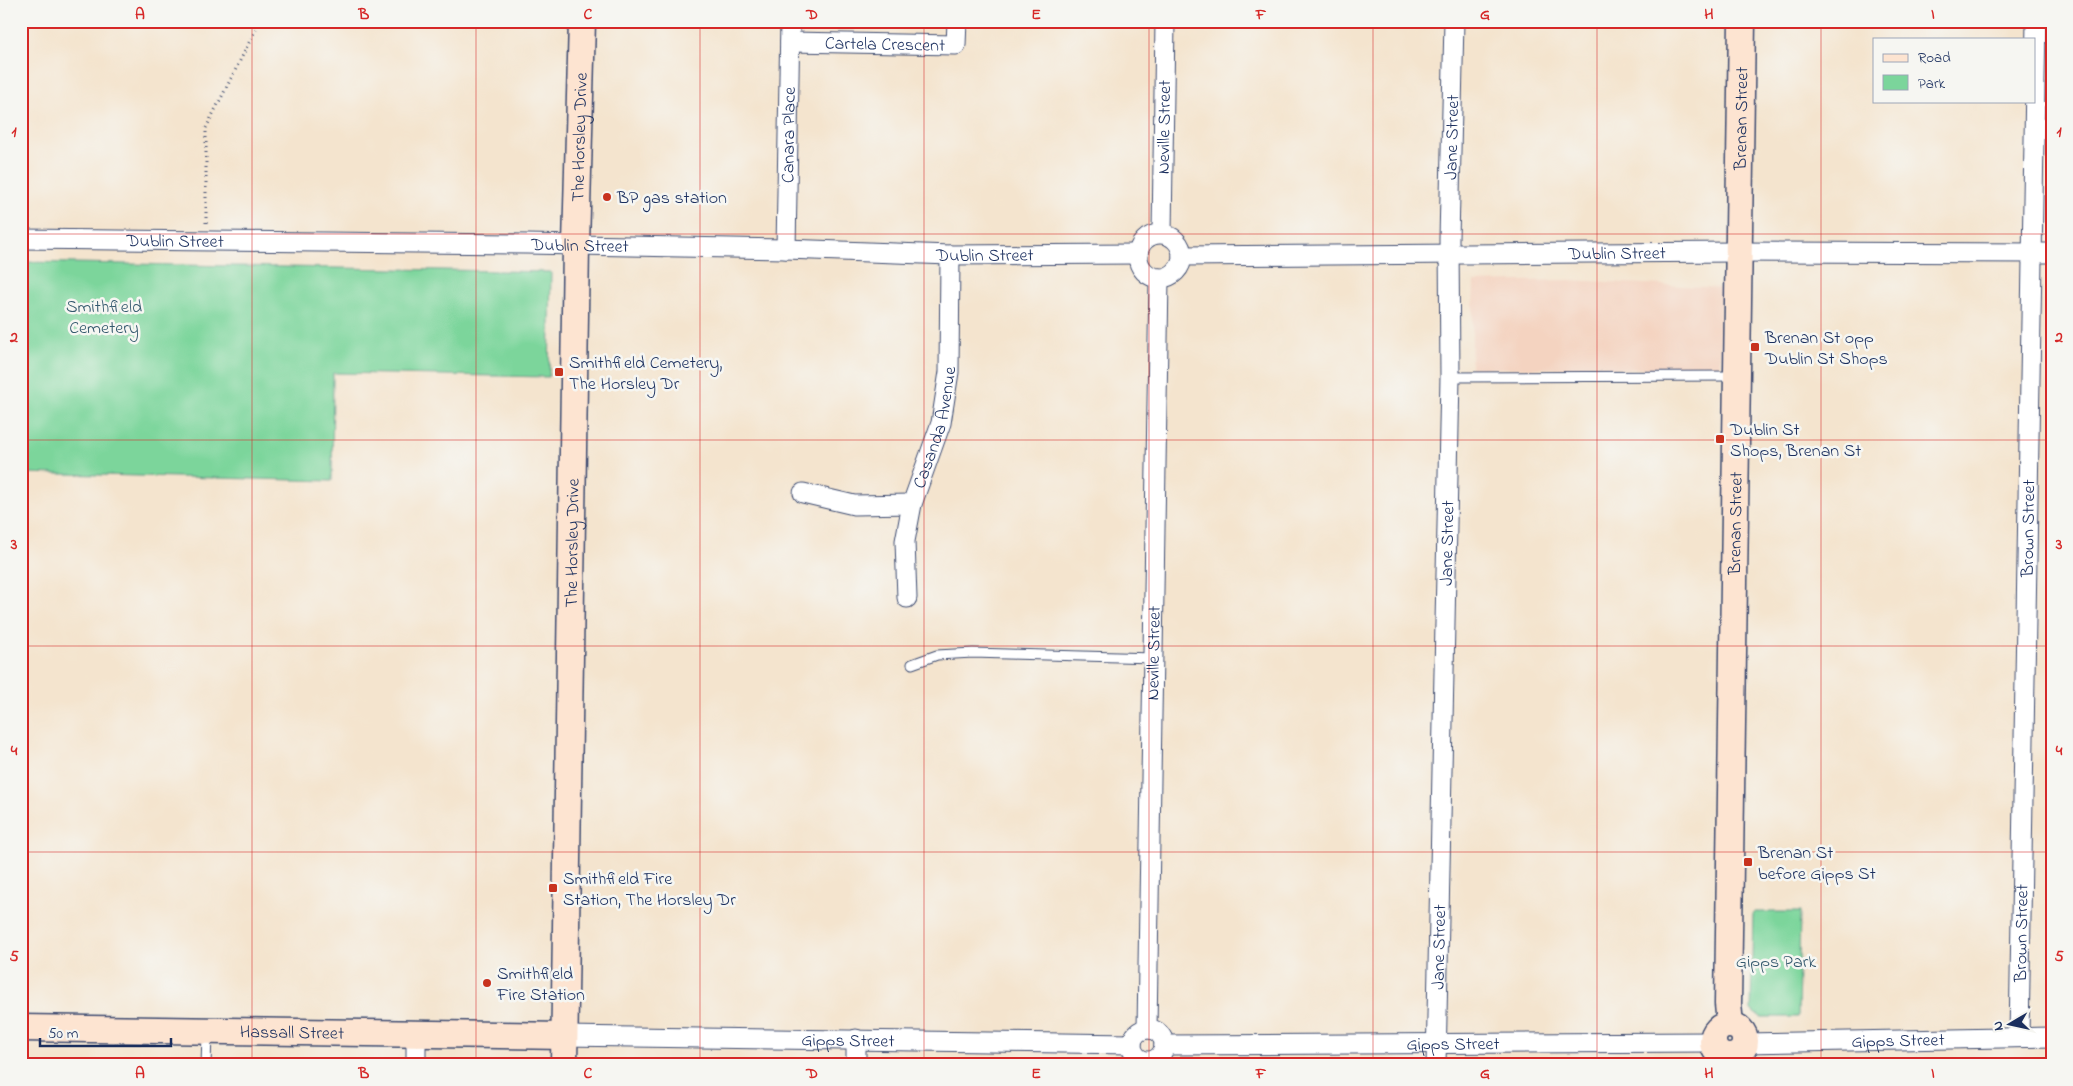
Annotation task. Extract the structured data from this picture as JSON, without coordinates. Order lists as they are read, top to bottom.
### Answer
{
  "streets": {
    "main road": ["Brenan Street", "The Horsley Drive", "Hassall Street"],
    "street": [
      "Cartela Crescent",
      "Neville Street",
      "Canara Place",
      "Jane Street",
      "Dublin Street",
      "Casanda Avenue",
      "Brown Street",
      "Gipps Street"
    ]
  },
  "crossings": [
    ["Cartela Crescent", "Canara Place"],
    ["Brenan Street", "Dublin Street"],
    ["Brenan Street", "Gipps Street"],
    ["Neville Street", "Dublin Street"],
    ["Neville Street", "Gipps Street"],
    ["Canara Place", "Dublin Street"],
    ["The Horsley Drive", "Dublin Street"],
    ["The Horsley Drive", "Hassall Street"],
    ["The Horsley Drive", "Gipps Street"],
    ["Jane Street", "Dublin Street"],
    ["Jane Street", "Gipps Street"],
    ["Dublin Street", "Casanda Avenue"],
    ["Dublin Street", "Brown Street"],
    ["Brown Street", "Gipps Street"],
    ["Hassall Street", "Gipps Street"]
  ],
  "parks": ["Smithfield Cemetery", "Gipps Park"],
  "places": {
    "other": ["BP gas station", "Smithfield Fire Station"],
    "transit": [
      "Brenan St opp Dublin St Shops",
      "Smithfield Cemetery, The Horsley Dr",
      "Dublin St Shops, Brenan St",
      "Brenan St before Gipps St",
      "Smithfield Fire Station, The Horsley Dr"
    ]
  },
  "legend": ["Road", "Park"],
  "scale_bar": "50 m",
  "north": "left",
  "grid": {
    "columns": [
      "A",
      "B",
      "C",
      "D",
      "E",
      "F",
      "G",
      "H",
      "I"
    ],
    "rows": [
      "1",
      "2",
      "3",
      "4",
      "5"
    ]
  }
}
